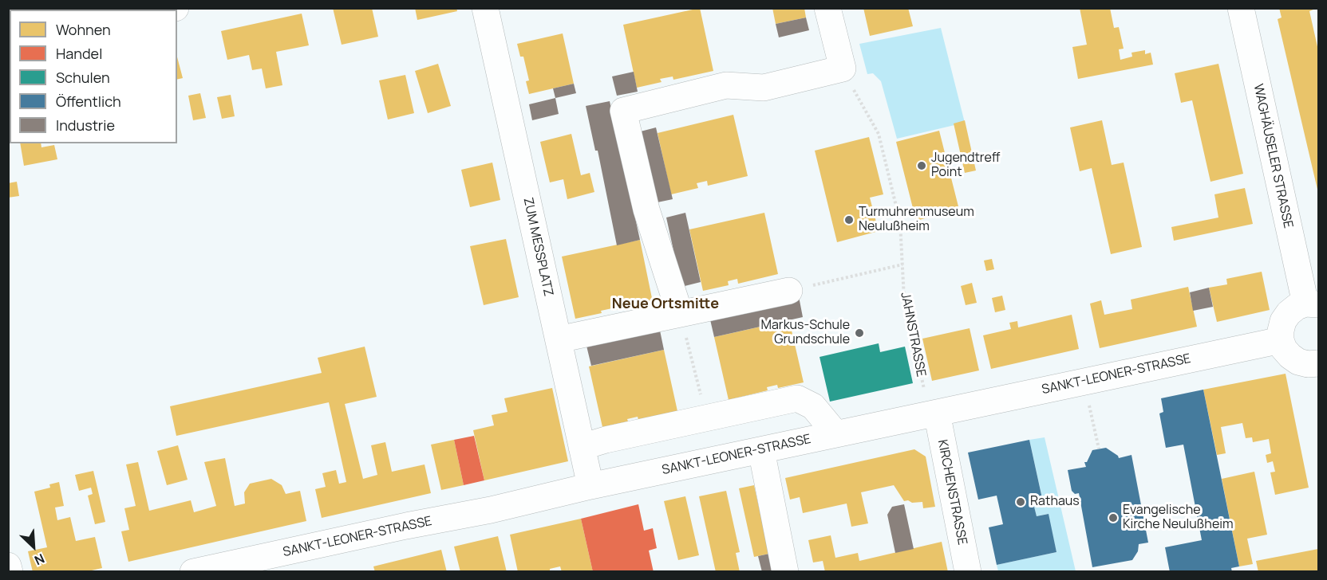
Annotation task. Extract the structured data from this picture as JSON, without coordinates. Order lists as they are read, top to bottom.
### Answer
{
  "streets": {
    "street": [
      "WAGHÄUSELER STRASSE",
      "ZUM MESSPLATZ",
      "SANKT-LEONER-STRASSE",
      "KIRCHENSTRASSE"
    ],
    "path": ["JAHNSTRASSE"]
  },
  "crossings": [
    ["ZUM MESSPLATZ", "SANKT-LEONER-STRASSE"],
    ["JAHNSTRASSE", "SANKT-LEONER-STRASSE"],
    ["JAHNSTRASSE", "KIRCHENSTRASSE"],
    ["SANKT-LEONER-STRASSE", "KIRCHENSTRASSE"]
  ],
  "districts": ["Neue Ortsmitte"],
  "places": [
    "Jugendtreff Point",
    "Turmuhrenmuseum Neulußheim",
    "Markus-Schule Grundschule",
    "Rathaus",
    "Evangelische Kirche Neulußheim"
  ],
  "legend": [
    "Wohnen",
    "Handel",
    "Schulen",
    "Öffentlich",
    "Industrie"
  ],
  "north": "bottom right"
}
